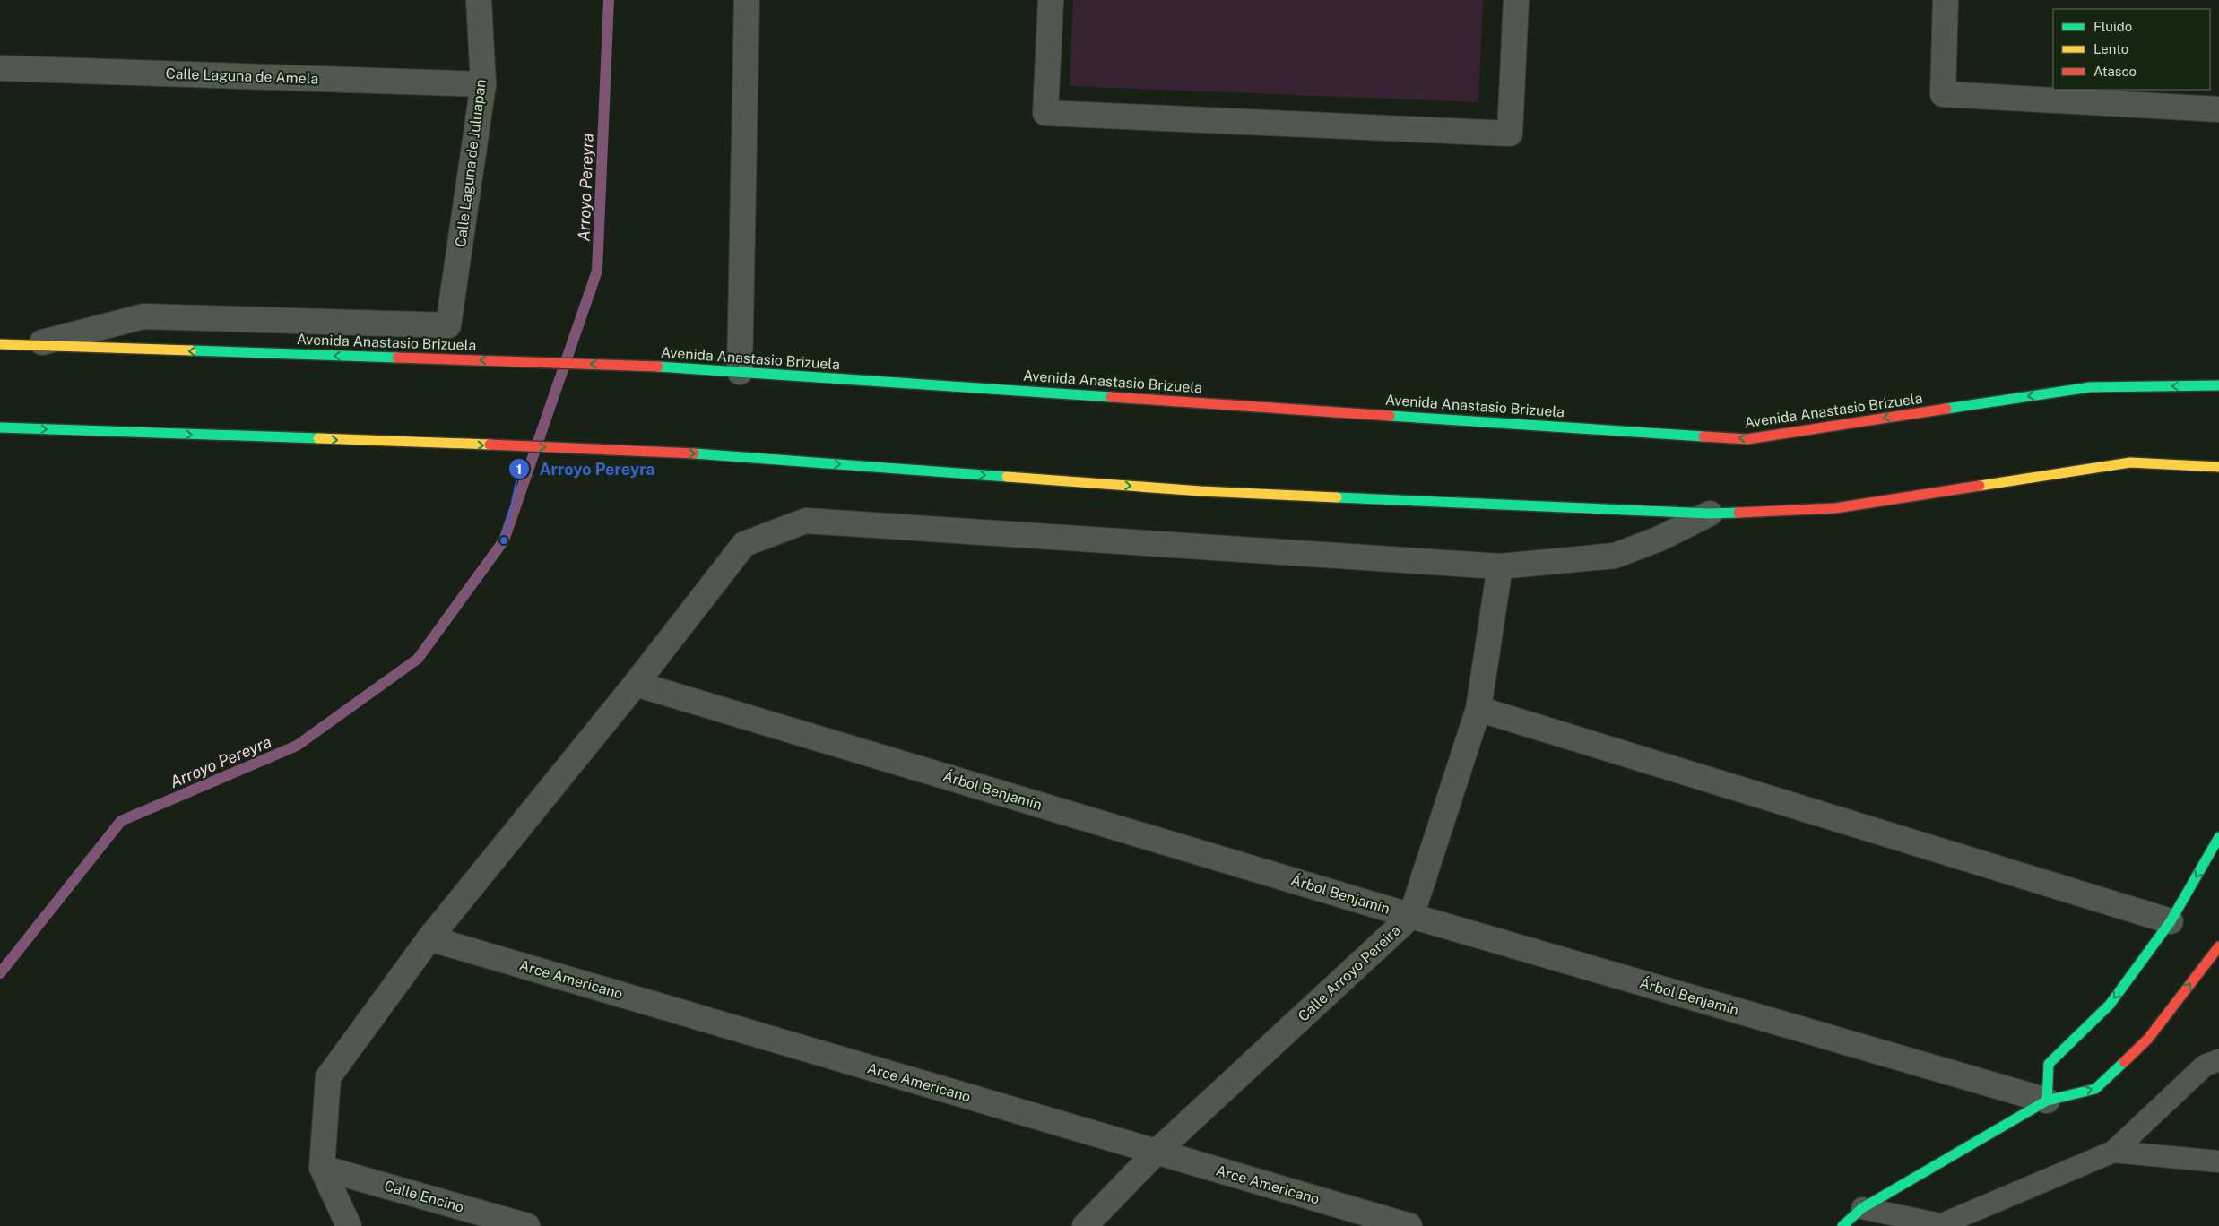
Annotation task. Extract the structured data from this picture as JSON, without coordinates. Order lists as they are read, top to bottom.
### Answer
{
  "streets": {
    "main road": ["Avenida Anastasio Brizuela"],
    "street": [
      "Calle Laguna de Amela",
      "Calle Laguna de Juluapan",
      "Árbol Benjamín",
      "Calle Arroyo Pereira",
      "Arce Americano",
      "Calle Encino"
    ]
  },
  "crossings": [
    ["Calle Laguna de Amela", "Calle Laguna de Juluapan"],
    ["Calle Laguna de Juluapan", "Avenida Anastasio Brizuela"],
    ["Árbol Benjamín", "Calle Arroyo Pereira"],
    ["Calle Arroyo Pereira", "Arce Americano"]
  ],
  "water": ["Arroyo Pereyra"],
  "places": ["Arroyo Pereyra"],
  "legend": ["Fluido", "Lento", "Atasco"]
}
